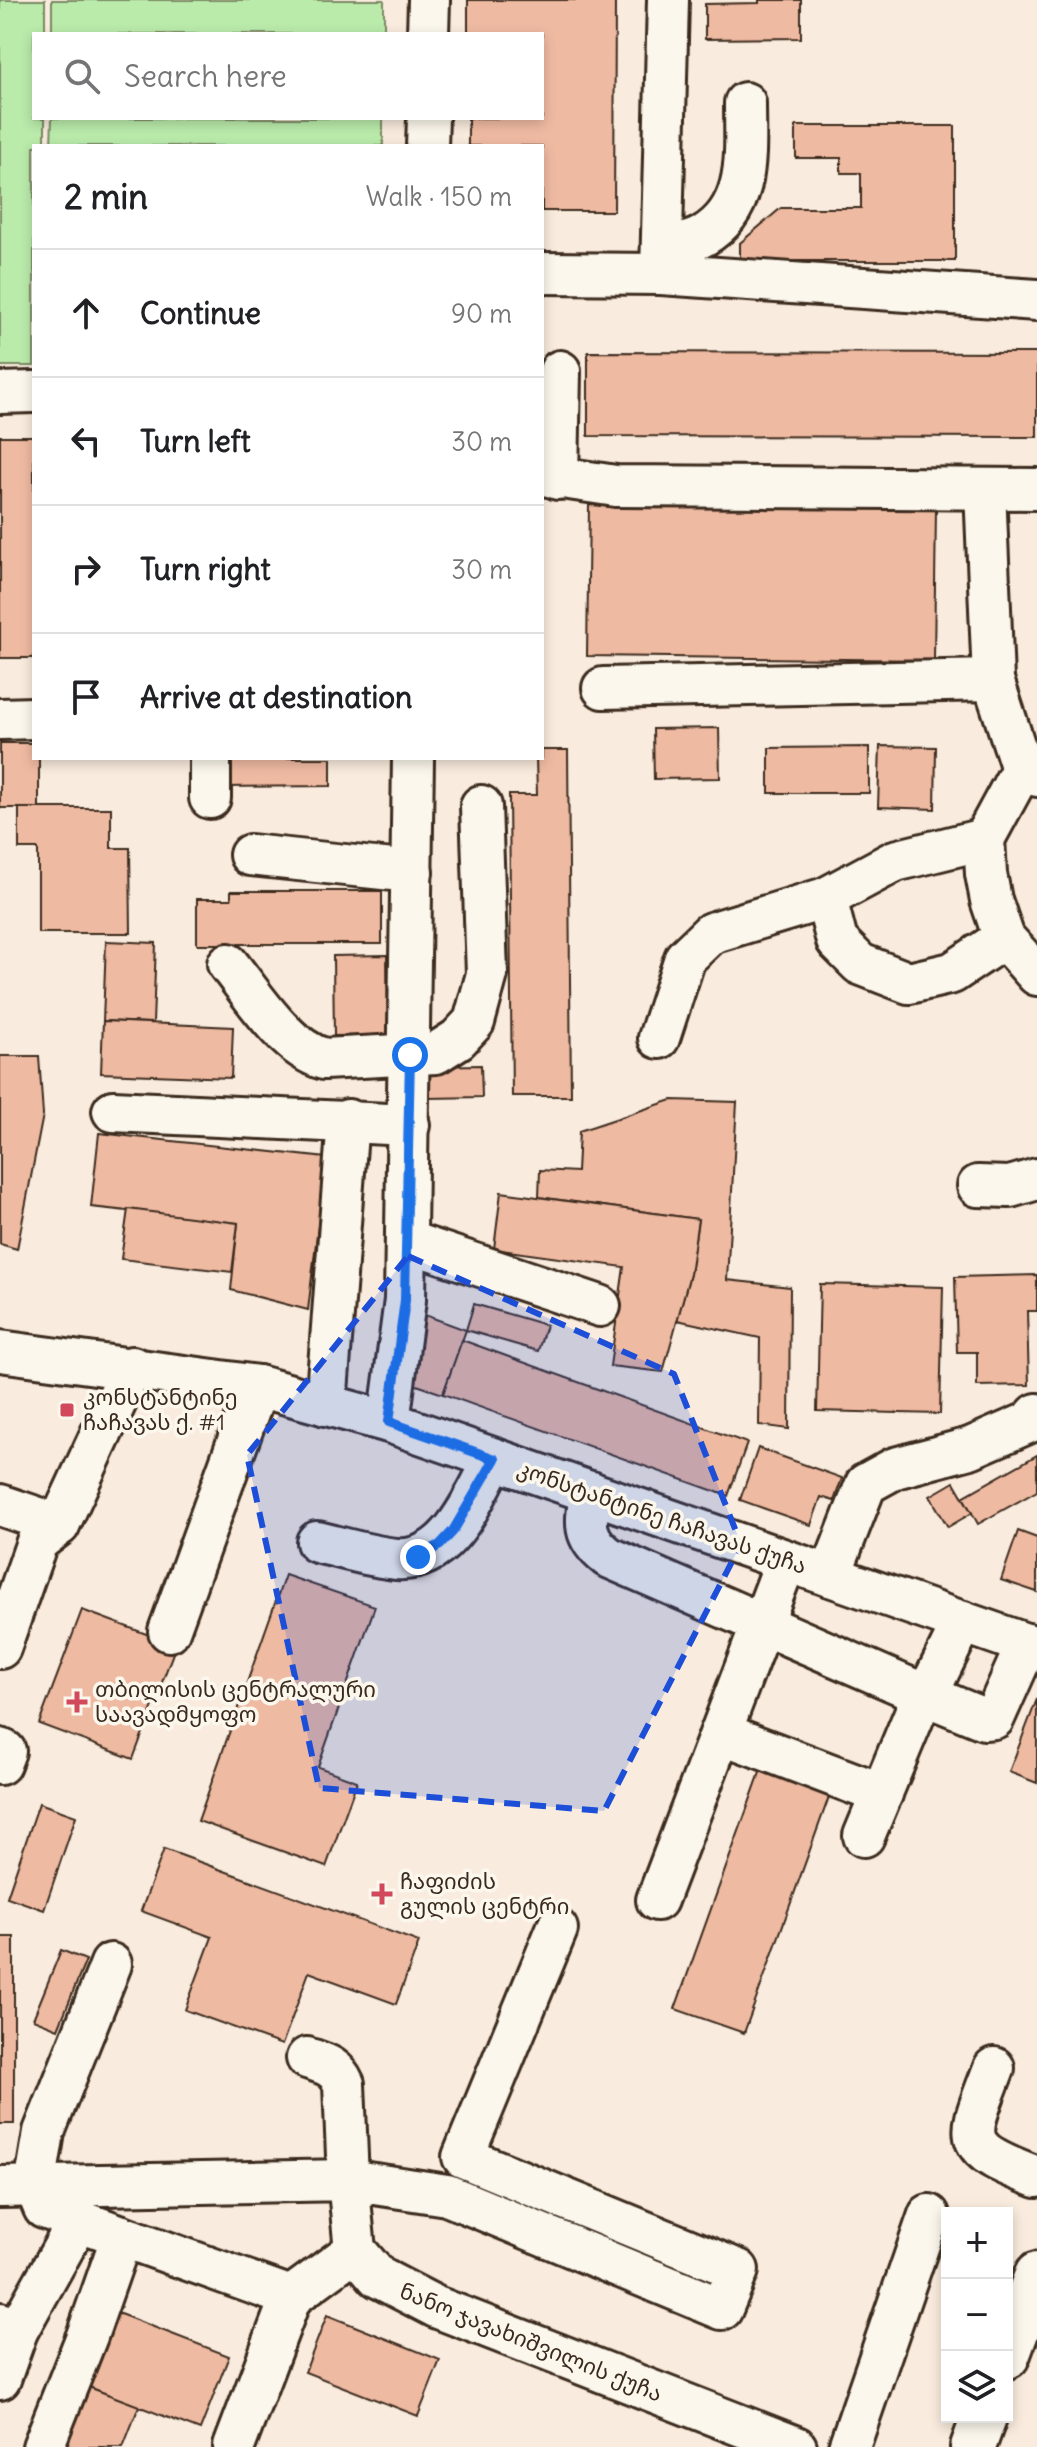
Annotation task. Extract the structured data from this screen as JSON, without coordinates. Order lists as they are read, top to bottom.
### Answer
{
  "streets": {
    "street": ["კონსტანტინე ჩაჩავას ქუჩა", "ნანო ჯავახიშვილის ქუჩა"]
  },
  "places": {
    "transit": ["კონსტანტინე ჩაჩავას ქ. #1"],
    "health": ["თბილისის ცენტრალური საავადმყოფო", "ჩაფიძის გულის ცენტრი"]
  },
  "page": {
    "search": "Search here",
    "heading": ["2 min", "Walk · 150 m"],
    "list": [
      ["Continue", "90 m"],
      ["Turn left", "30 m"],
      ["Turn right", "30 m"],
      "Arrive at destination"
    ],
    "map_buttons": ["+", "−"]
  }
}
